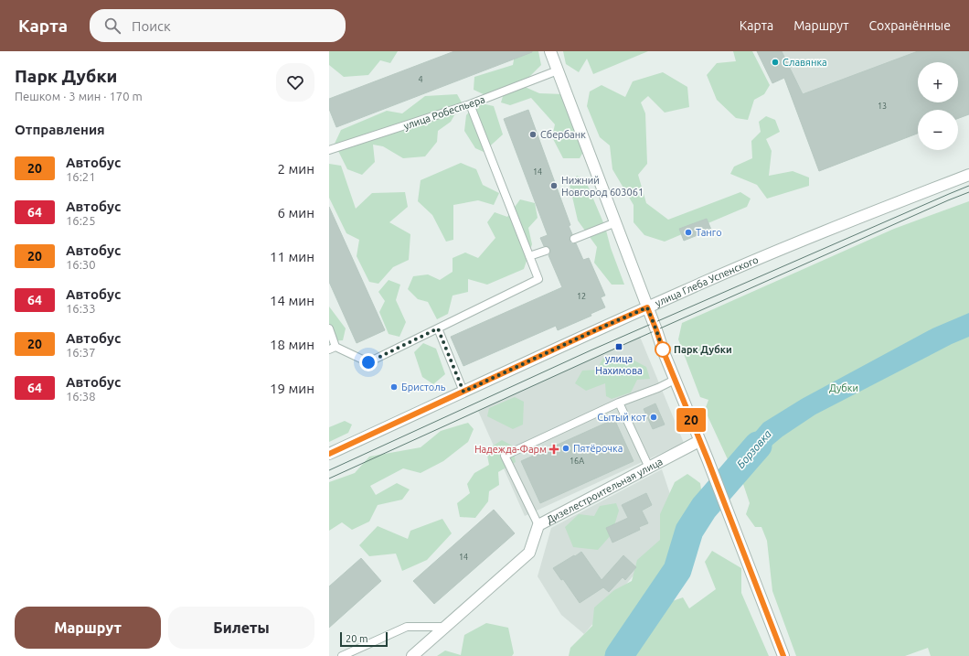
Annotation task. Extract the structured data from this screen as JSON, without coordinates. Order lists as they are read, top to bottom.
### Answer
{
  "streets": {
    "street": ["улица Глеба Успенского", "Дизелестроительная улица"],
    "lane": ["улица Робеспьера"]
  },
  "water": ["Борзовка"],
  "parks": ["Дубки"],
  "places": {
    "other": [
      "Славянка",
      "Сбербанк",
      "Нижний Новгород 603061",
      "Танго",
      "Парк Дубки",
      "Бристоль",
      "Сытый кот",
      "Пятёрочка"
    ],
    "transit": ["улица Нахимова"],
    "health": ["Надежда-Фарм"]
  },
  "lines": ["bus line 20"],
  "house_numbers": [
    "4",
    "13",
    "14",
    "12",
    "16А",
    "14"
  ],
  "scale_bar": "20 m",
  "page": {
    "header": "Карта",
    "search": "Поиск",
    "nav": ["Карта", "Маршрут", "Сохранённые"],
    "heading": [
      ["Парк Дубки", "Пешком · 3 мин · 170 m"],
      "Отправления"
    ],
    "on_map": "20",
    "map_buttons": ["+", "−"],
    "list": [
      {
        "mark": "20",
        "name": "Автобус",
        "note": "16:21",
        "value": "2 мин"
      },
      {
        "mark": "64",
        "name": "Автобус",
        "note": "16:25",
        "value": "6 мин"
      },
      {
        "mark": "20",
        "name": "Автобус",
        "note": "16:30",
        "value": "11 мин"
      },
      {
        "mark": "64",
        "name": "Автобус",
        "note": "16:33",
        "value": "14 мин"
      },
      {
        "mark": "20",
        "name": "Автобус",
        "note": "16:37",
        "value": "18 мин"
      },
      {
        "mark": "64",
        "name": "Автобус",
        "note": "16:38",
        "value": "19 мин"
      }
    ],
    "buttons": ["Маршрут", "Билеты"],
    "scale": "20 m"
  }
}
